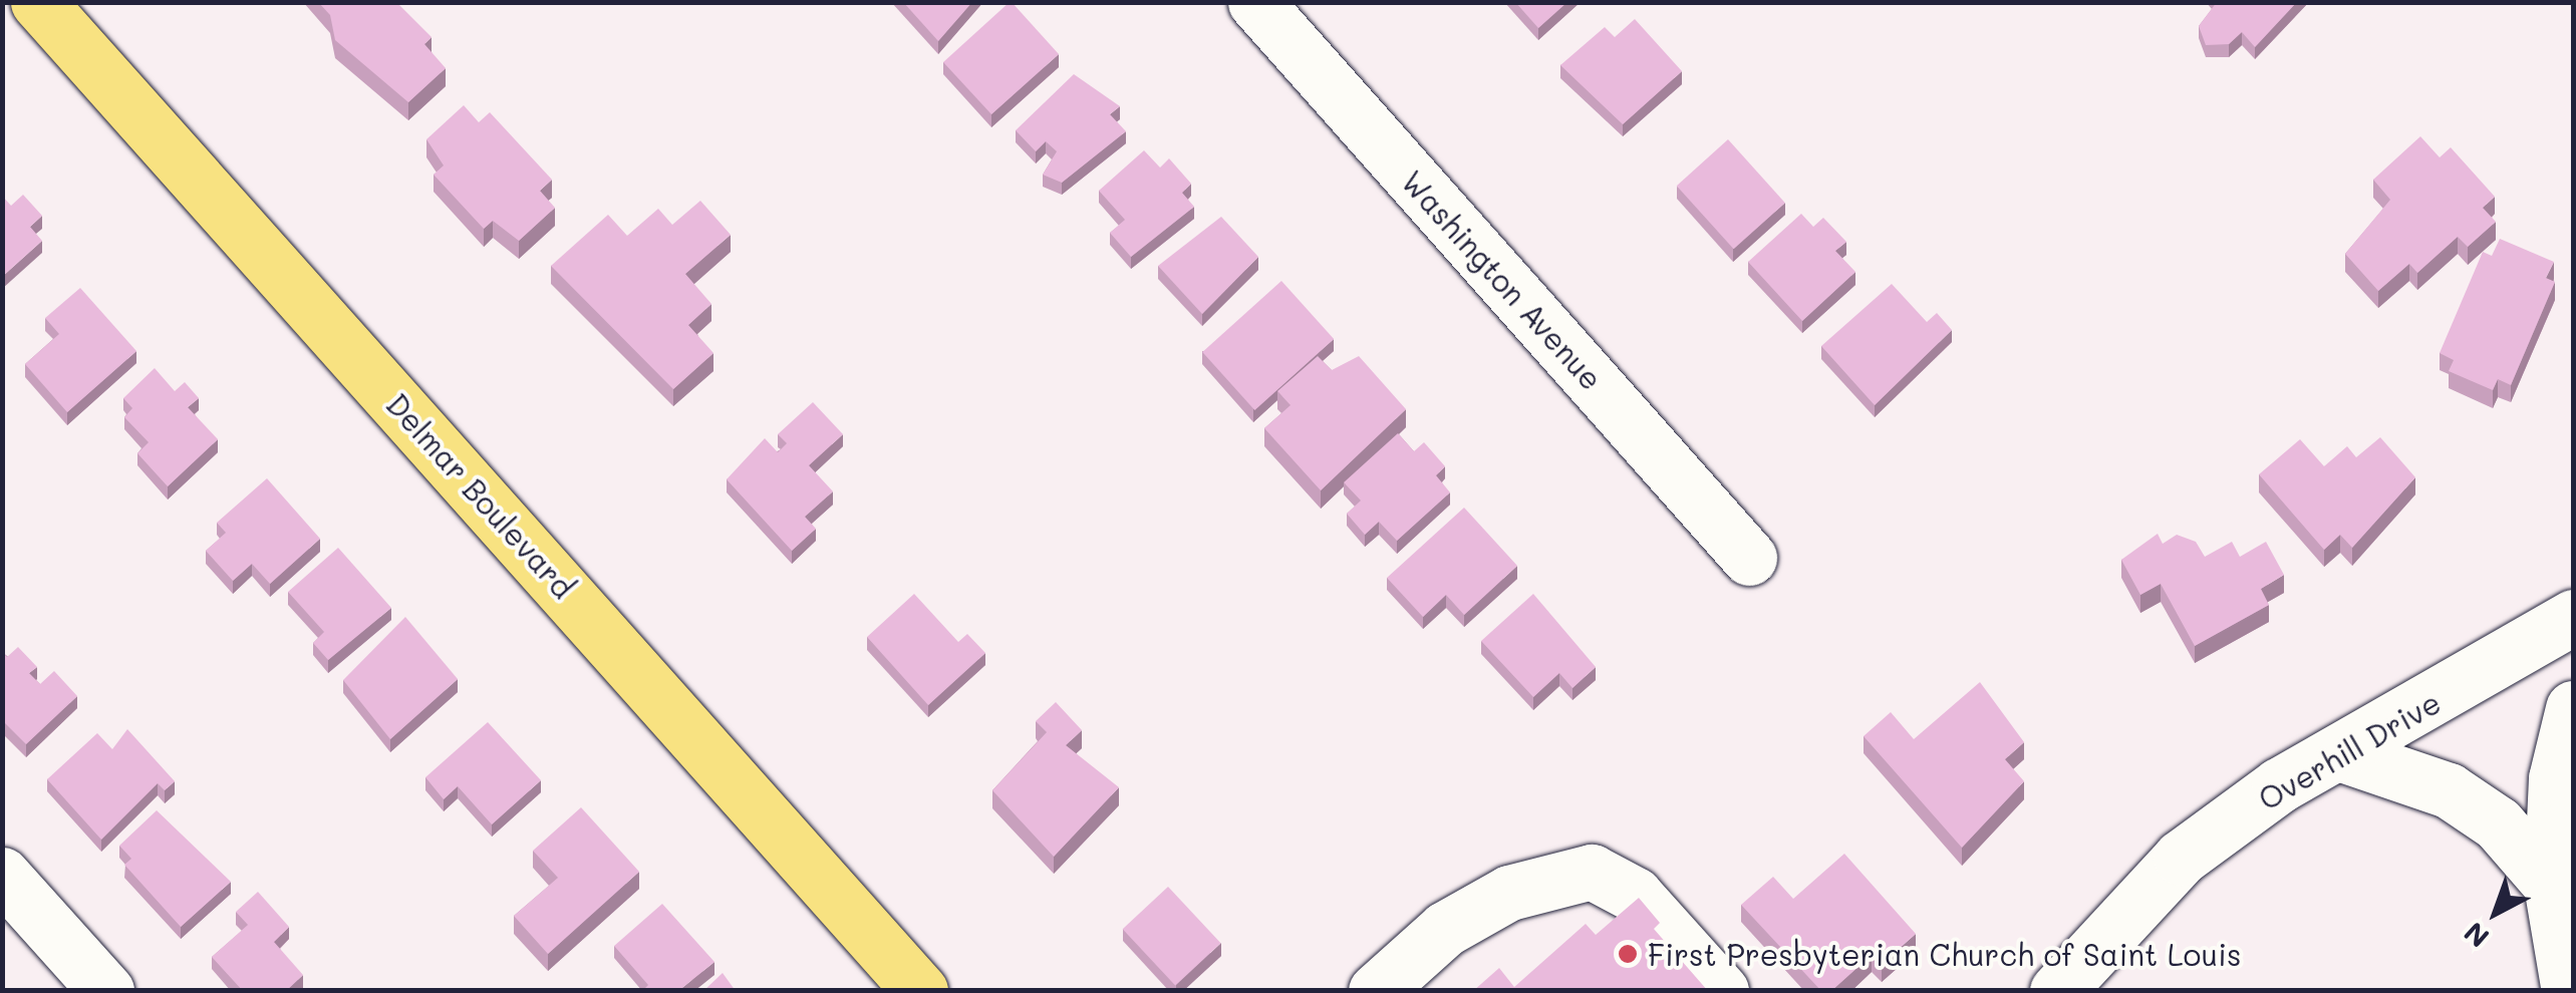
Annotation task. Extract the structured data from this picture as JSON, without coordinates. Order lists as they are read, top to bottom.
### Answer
{
  "streets": {
    "main road": ["Delmar Boulevard"],
    "street": ["Washington Avenue", "Overhill Drive"]
  },
  "places": ["First Presbyterian Church of Saint Louis"],
  "north": "bottom left"
}
